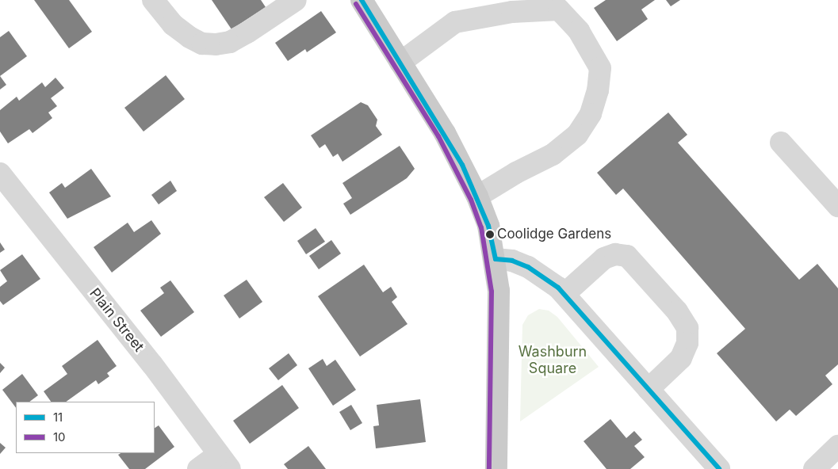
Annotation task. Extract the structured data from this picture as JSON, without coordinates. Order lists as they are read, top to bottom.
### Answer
{
  "streets": {
    "street": ["Plain Street"]
  },
  "parks": ["Washburn Square"],
  "places": ["Coolidge Gardens"],
  "lines": ["transit line 11", "transit line 10"],
  "legend": ["11", "10"]
}
